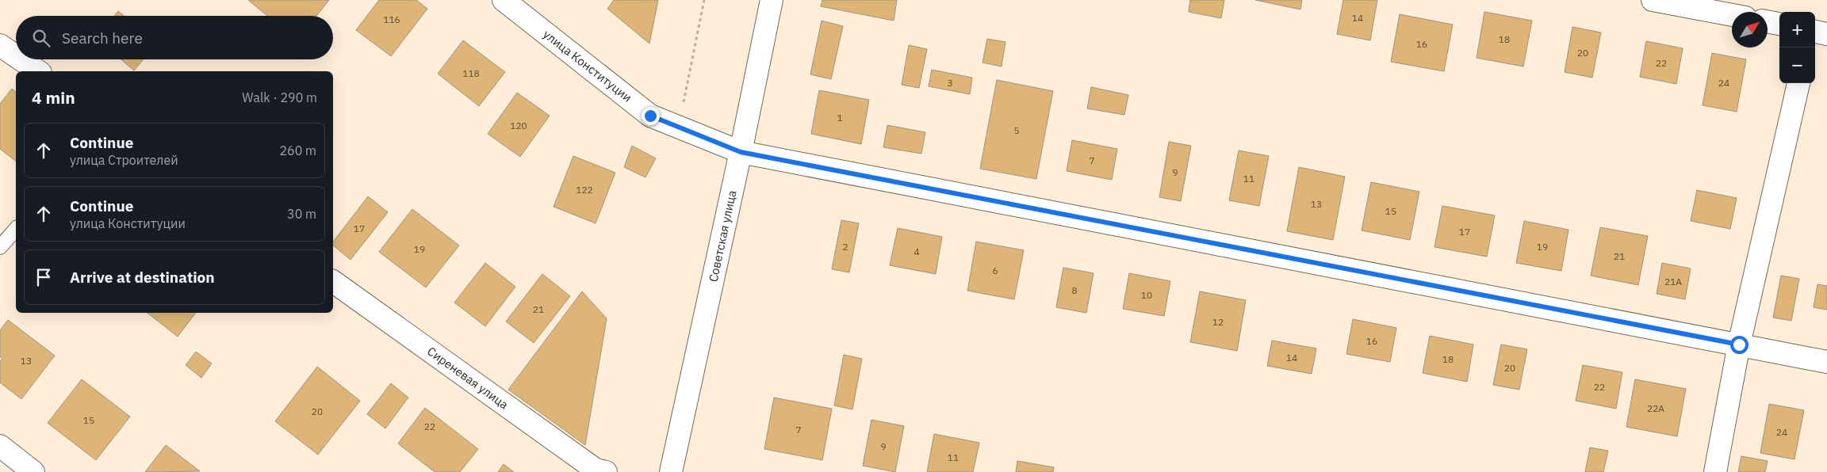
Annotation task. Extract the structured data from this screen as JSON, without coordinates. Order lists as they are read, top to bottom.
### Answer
{
  "streets": {
    "street": ["улица Конституции", "Советская улица", "Сиреневая улица"]
  },
  "crossings": [
    ["улица Конституции", "Советская улица"]
  ],
  "house_numbers": [
    "14",
    "116",
    "18",
    "16",
    "20",
    "22",
    "118",
    "3",
    "24",
    "1",
    "120",
    "5",
    "7",
    "9",
    "11",
    "122",
    "13",
    "15",
    "17",
    "17",
    "2",
    "19",
    "19",
    "4",
    "21",
    "6",
    "21А",
    "8",
    "10",
    "21",
    "12",
    "16",
    "14",
    "18",
    "13",
    "20",
    "22",
    "22А",
    "20",
    "15",
    "22",
    "7",
    "24",
    "9",
    "11"
  ],
  "north": "top right",
  "page": {
    "map_buttons": ["+", "−"],
    "search": "Search here",
    "heading": ["4 min", "Walk · 290 m"],
    "list": [
      ["Continue", "улица Строителей", "260 m"],
      ["Continue", "улица Конституции", "30 m"],
      "Arrive at destination"
    ]
  }
}
